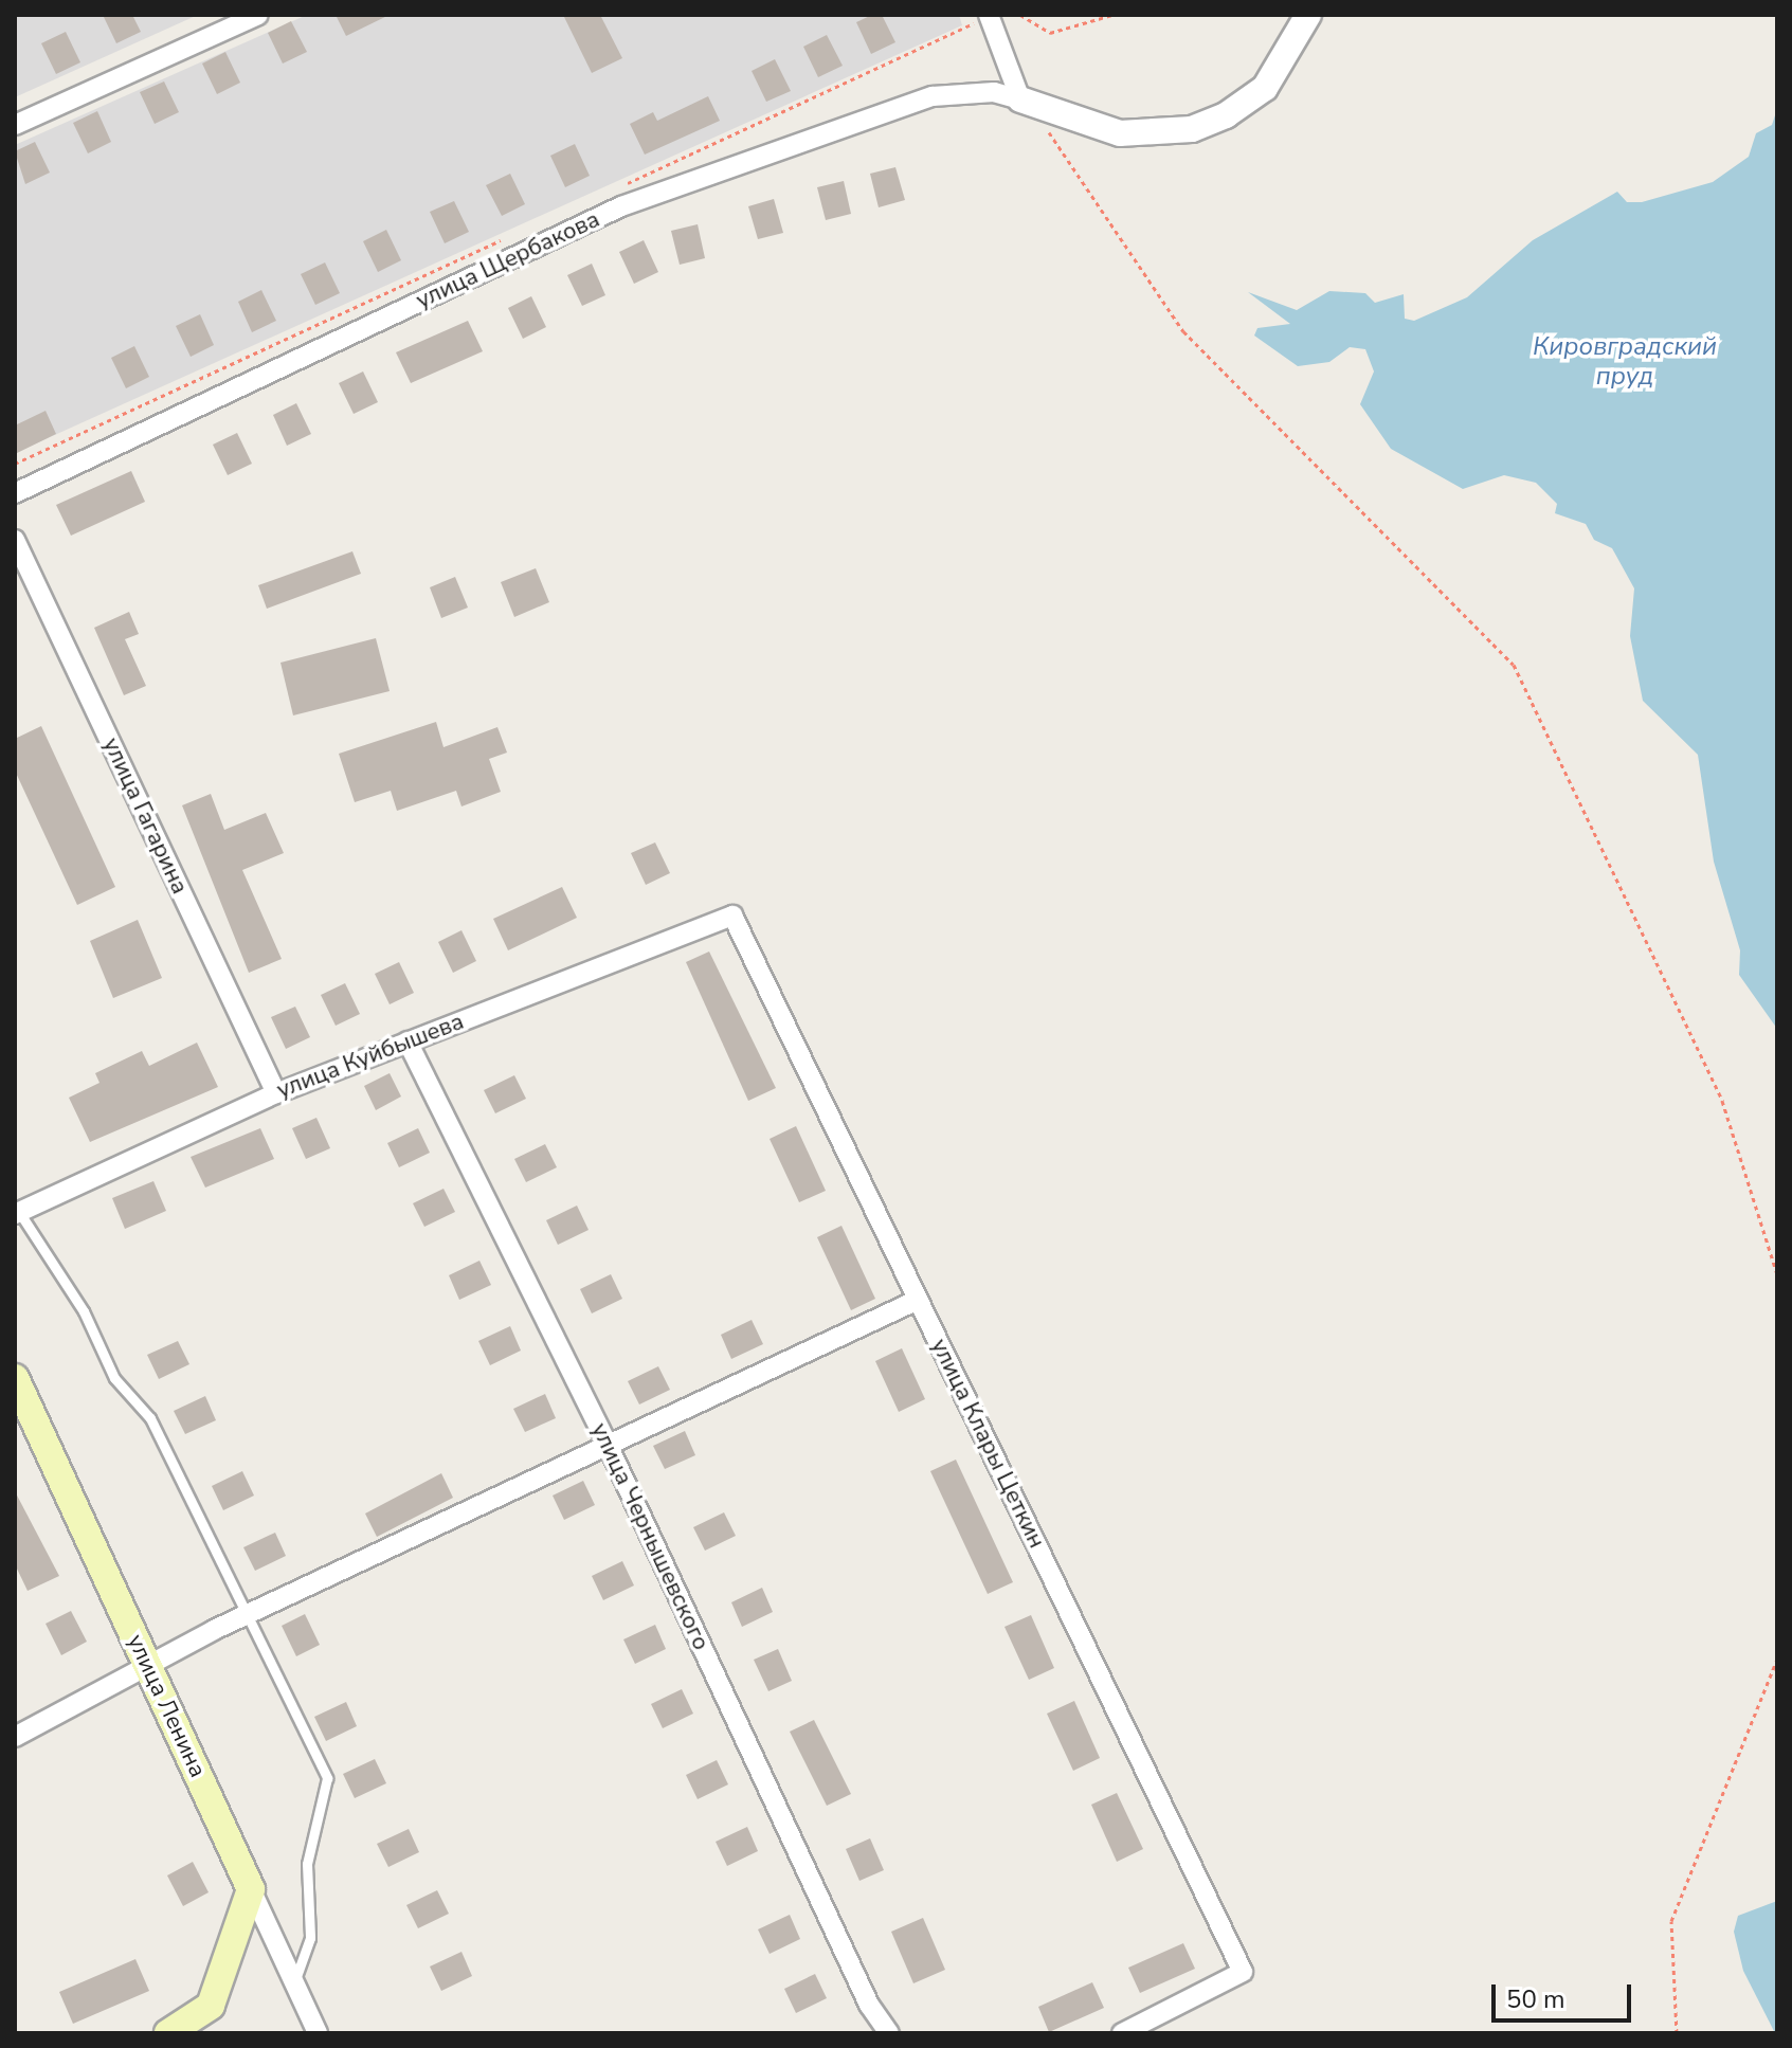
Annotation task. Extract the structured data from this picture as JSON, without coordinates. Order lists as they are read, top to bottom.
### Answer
{
  "streets": {
    "main road": ["улица Ленина"],
    "street": [
      "улица Щербакова",
      "улица Гагарина",
      "улица Куйбышева",
      "улица Клары Цеткин",
      "улица Чернышевского"
    ]
  },
  "crossings": [
    ["улица Гагарина", "улица Куйбышева"],
    ["улица Куйбышева", "улица Клары Цеткин"],
    ["улица Куйбышева", "улица Чернышевского"]
  ],
  "water": ["Кировградский пруд"],
  "scale_bar": "50 m"
}
